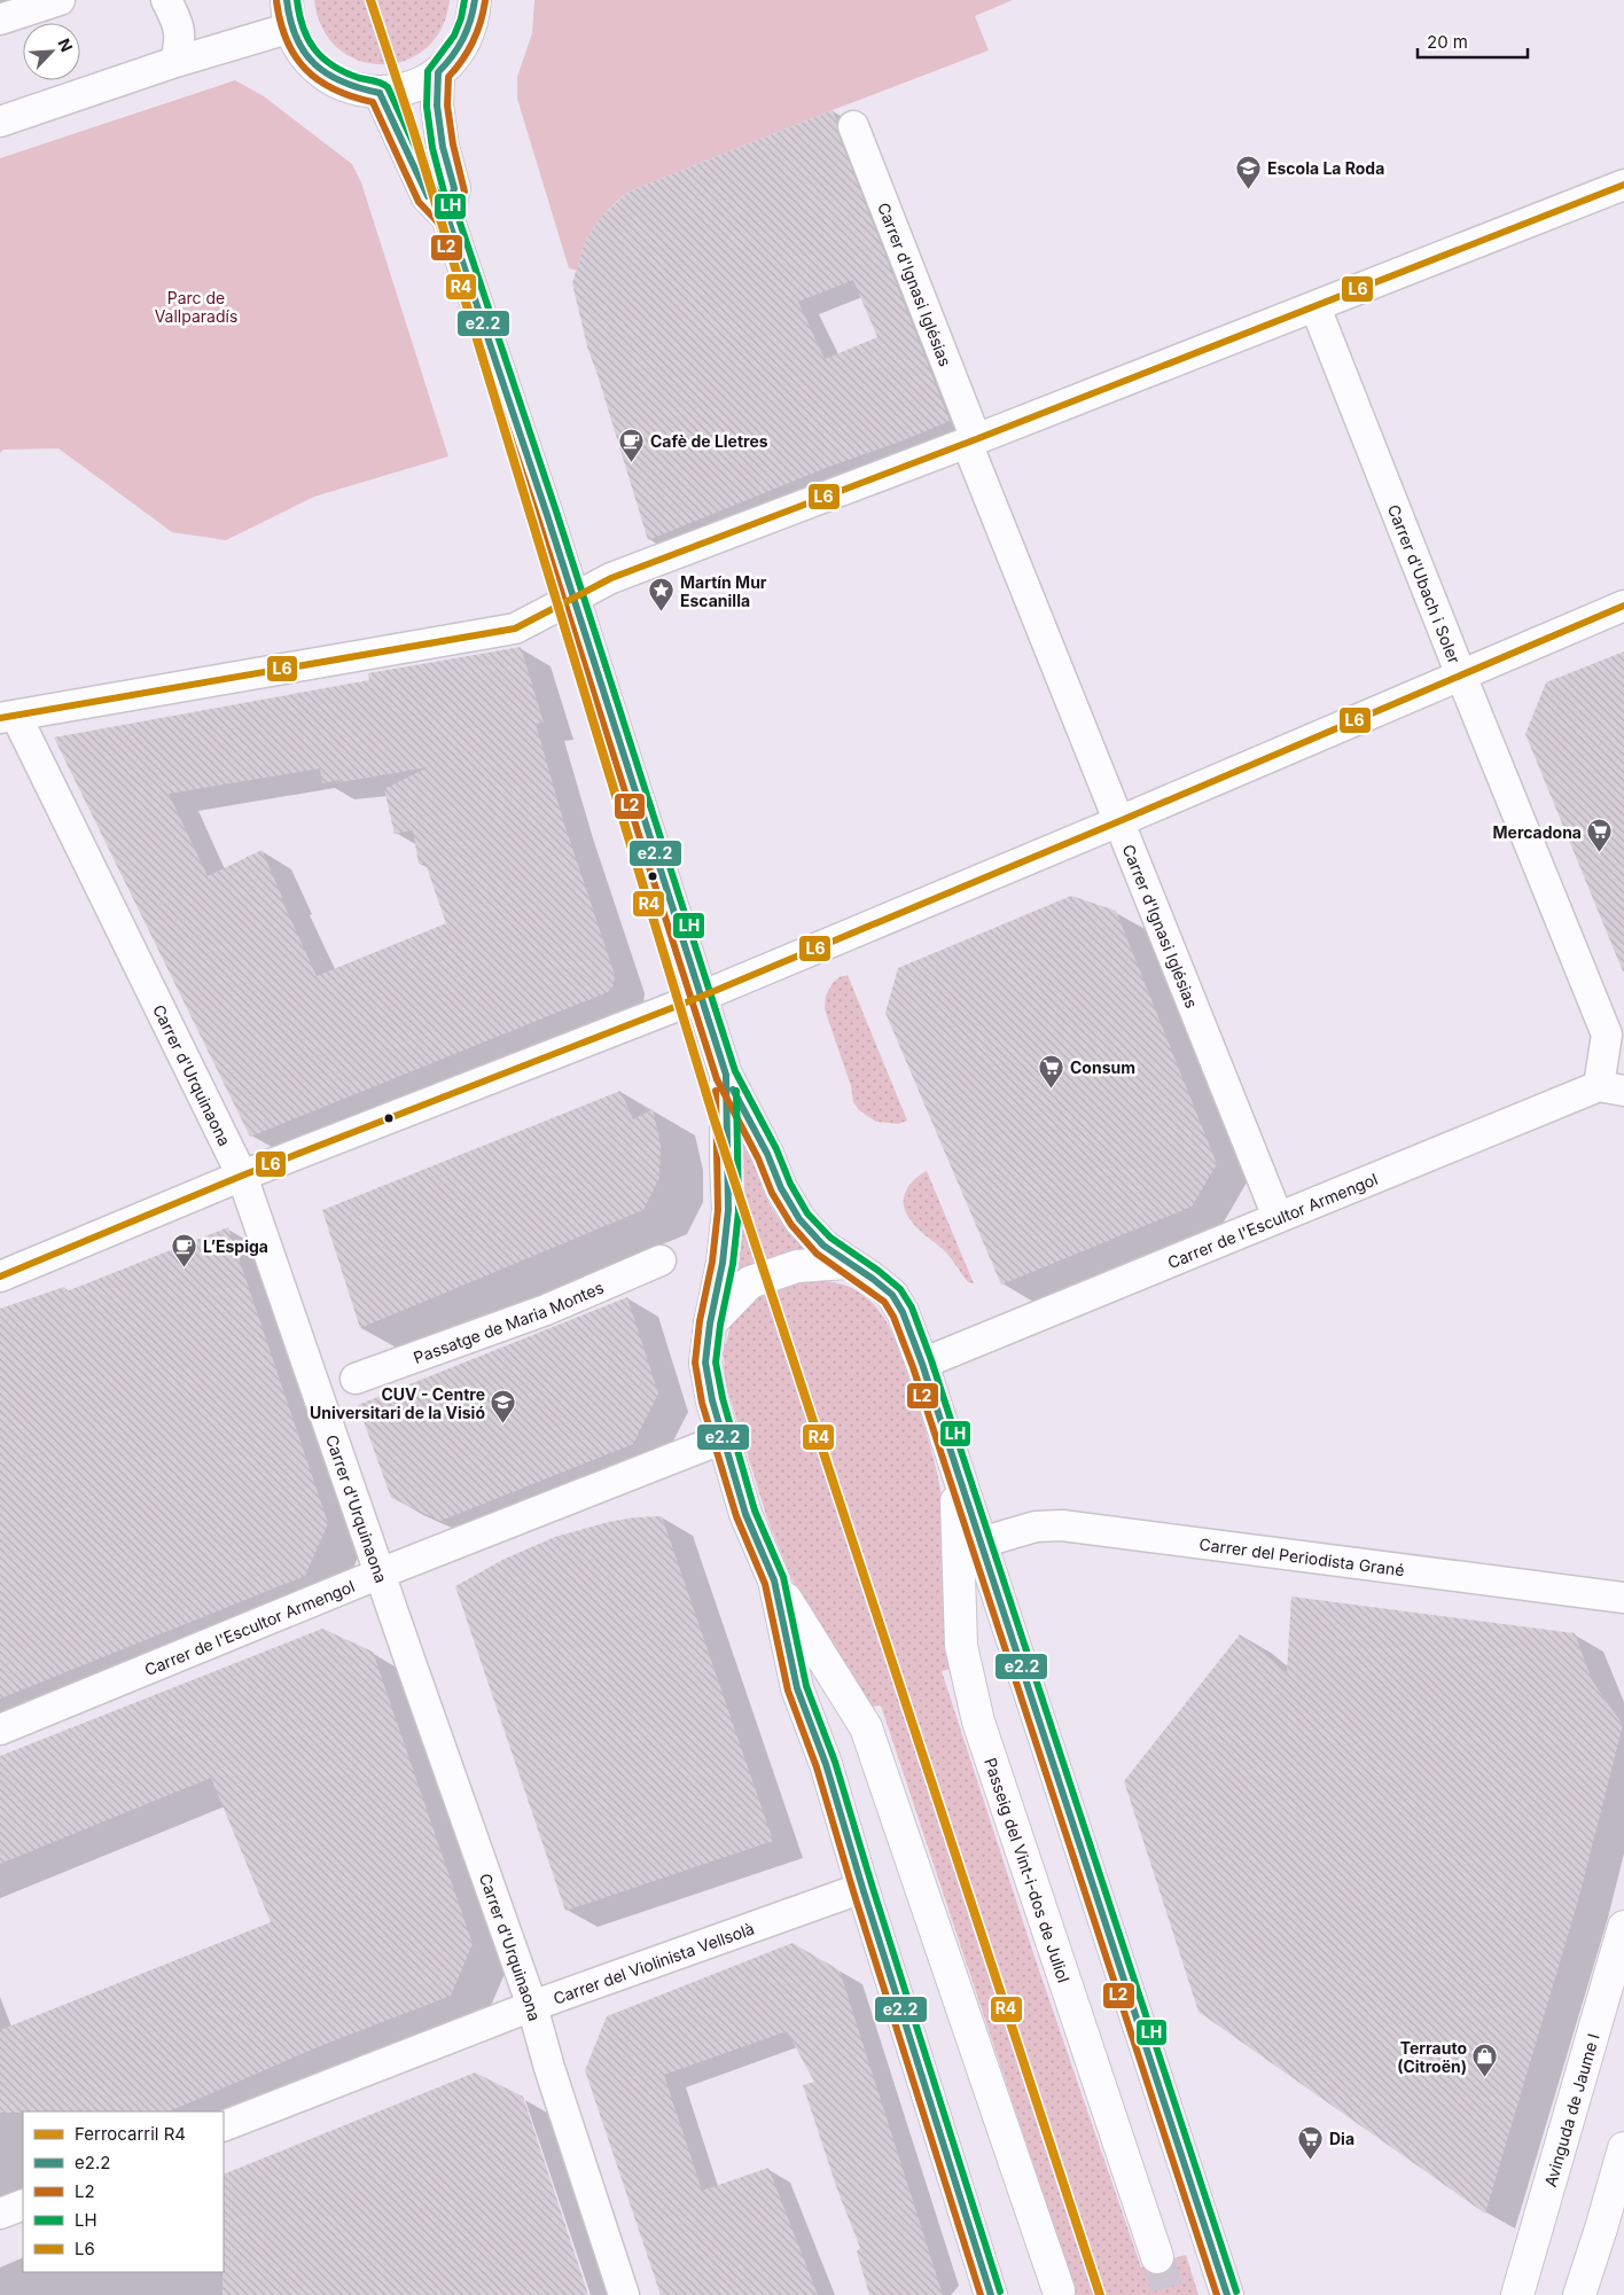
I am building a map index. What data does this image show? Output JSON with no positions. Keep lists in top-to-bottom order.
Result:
{
  "streets": {
    "street": [
      "Carrer d'Ignasi Iglésias",
      "Carrer d'Ubach i Soler",
      "Carrer d'Urquinaona",
      "Carrer de l'Escultor Armengol",
      "Passatge de Maria Montes",
      "Carrer del Periodista Grané",
      "Passeig del Vint-i-dos de Juliol",
      "Carrer del Violinista Vellsolà",
      "Avinguda de Jaume I"
    ]
  },
  "crossings": [
    ["Carrer d'Ignasi Iglésias", "Carrer de l'Escultor Armengol"],
    ["Carrer d'Ubach i Soler", "Carrer de l'Escultor Armengol"],
    ["Carrer d'Urquinaona", "Carrer de l'Escultor Armengol"],
    ["Carrer d'Urquinaona", "Carrer del Violinista Vellsolà"],
    ["Carrer de l'Escultor Armengol", "Passeig del Vint-i-dos de Juliol"],
    ["Carrer del Periodista Grané", "Passeig del Vint-i-dos de Juliol"],
    ["Passeig del Vint-i-dos de Juliol", "Carrer del Violinista Vellsolà"]
  ],
  "parks": ["Parc de Vallparadís"],
  "places": {
    "school or university": ["Escola La Roda", "CUV - Centre Universitari de la Visió"],
    "cafe": ["Cafè de Lletres", "L’Espiga"],
    "place": ["Martín Mur Escanilla"],
    "supermarket": ["Mercadona", "Consum", "Dia"],
    "shop": ["Terrauto (Citroën)"]
  },
  "lines": [
    "rail line R4",
    "transit line e2.2",
    "transit line LH",
    "transit line L2",
    "transit line L6"
  ],
  "legend": [
    "Ferrocarril R4",
    "e2.2",
    "L2",
    "LH",
    "L6"
  ],
  "scale_bar": "20 m",
  "north": "top right"
}
